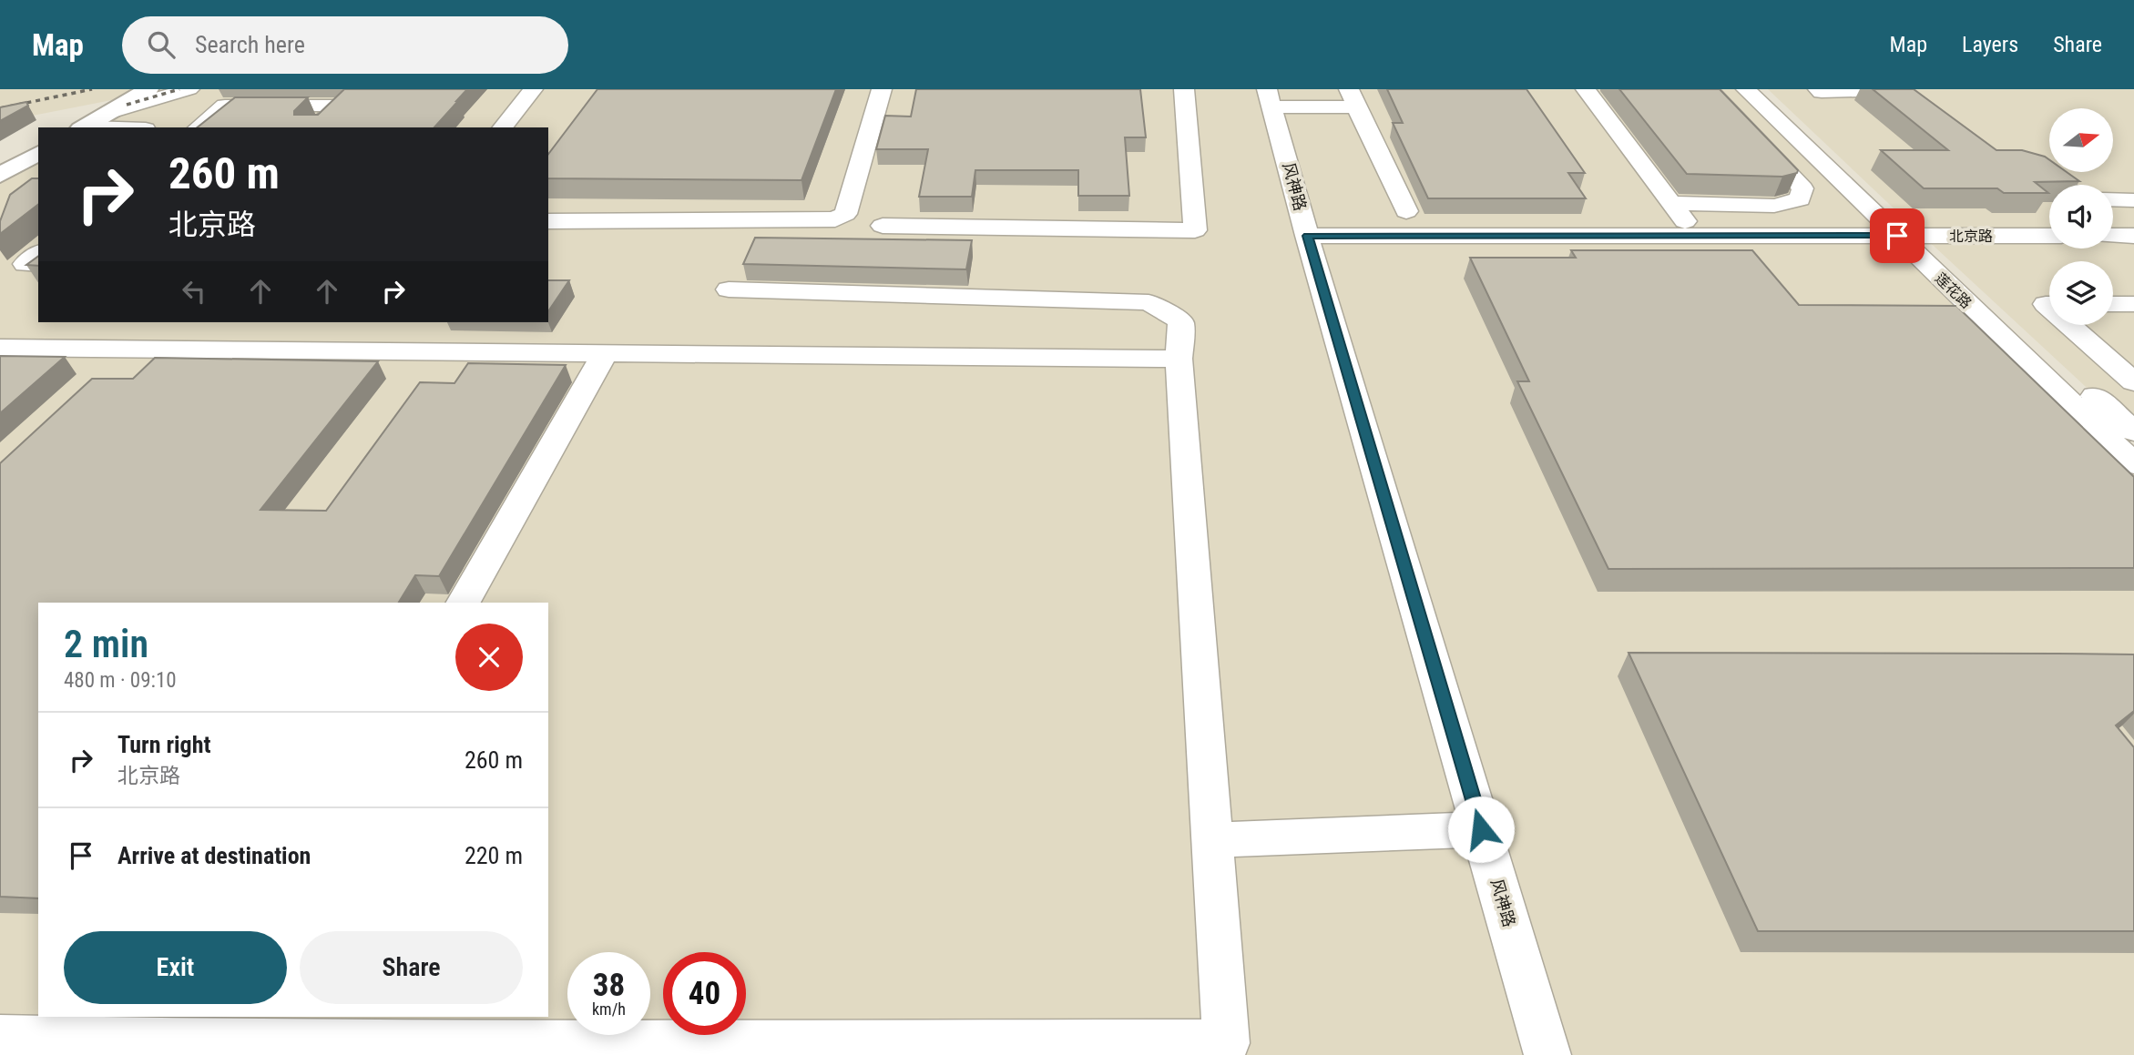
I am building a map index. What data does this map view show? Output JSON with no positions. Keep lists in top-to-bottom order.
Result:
{
  "streets": {
    "street": ["风神路", "北京路", "莲花路"]
  },
  "crossings": [
    ["风神路", "北京路"],
    ["北京路", "莲花路"]
  ],
  "north": "right",
  "page": {
    "header": "Map",
    "search": "Search here",
    "nav": ["Map", "Layers", "Share"],
    "turn": ["260 m", "北京路"],
    "heading": ["2 min", "480 m · 09:10"],
    "list": [
      {
        "name": "Turn right",
        "note": "北京路",
        "value": "260 m"
      },
      {
        "name": "Arrive at destination",
        "value": "220 m"
      }
    ],
    "buttons": ["Exit", "Share"],
    "speed": "38 km/h",
    "limit": "40"
  }
}
